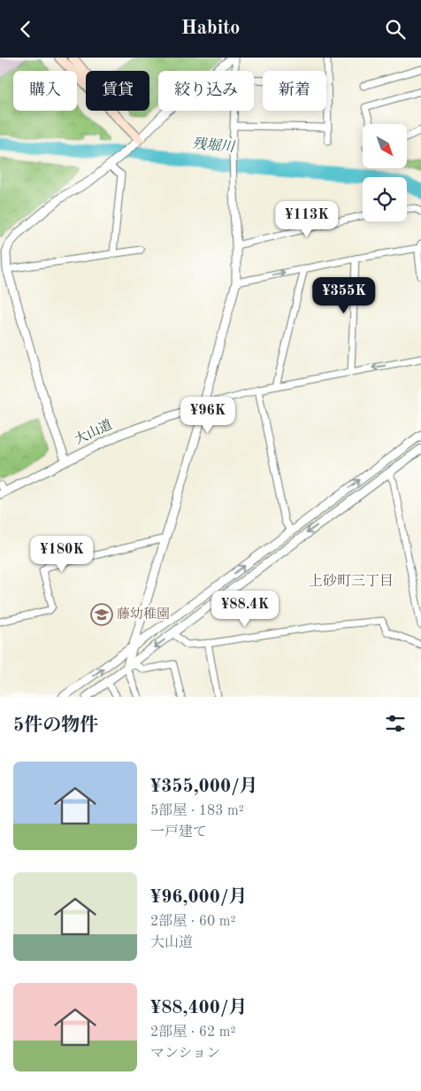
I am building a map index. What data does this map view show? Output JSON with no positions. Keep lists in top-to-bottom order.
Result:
{
  "streets": {
    "street": ["大山道"]
  },
  "districts": ["上砂町三丁目"],
  "water": ["残堀川"],
  "places": {
    "school or university": ["藤幼稚園"]
  },
  "north": "bottom right",
  "page": {
    "header": "Habito",
    "chip": [
      "購入",
      "賃貸",
      "絞り込み",
      "新着"
    ],
    "price": [
      "¥113K",
      "¥355K",
      "¥96K",
      "¥180K",
      "¥88.4K"
    ],
    "heading": "5件の物件",
    "list": [
      {
        "name": "¥355,000/月",
        "note": "5部屋 · 183 m² · 一戸建て"
      },
      {
        "name": "¥96,000/月",
        "note": "2部屋 · 60 m² · 大山道"
      },
      {
        "name": "¥88,400/月",
        "note": "2部屋 · 62 m² · マンション"
      }
    ]
  }
}
